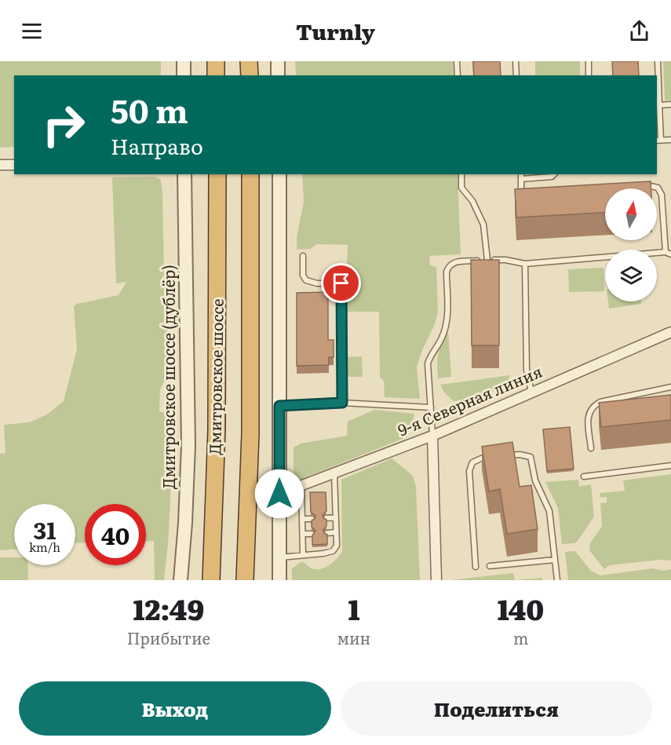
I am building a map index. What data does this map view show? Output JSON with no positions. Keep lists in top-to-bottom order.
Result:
{
  "streets": {
    "highway": ["Дмитровское шоссе"],
    "street": ["Дмитровское шоссе (дублёр)", "9-я Северная линия"]
  },
  "north": "top",
  "page": {
    "header": "Turnly",
    "turn": ["50 m", "Направо"],
    "speed": "31 km/h",
    "limit": "40",
    "eta": [
      "12:49",
      "Прибытие",
      "1",
      "мин",
      "140",
      "m"
    ],
    "buttons": ["Выход", "Поделиться"]
  }
}
